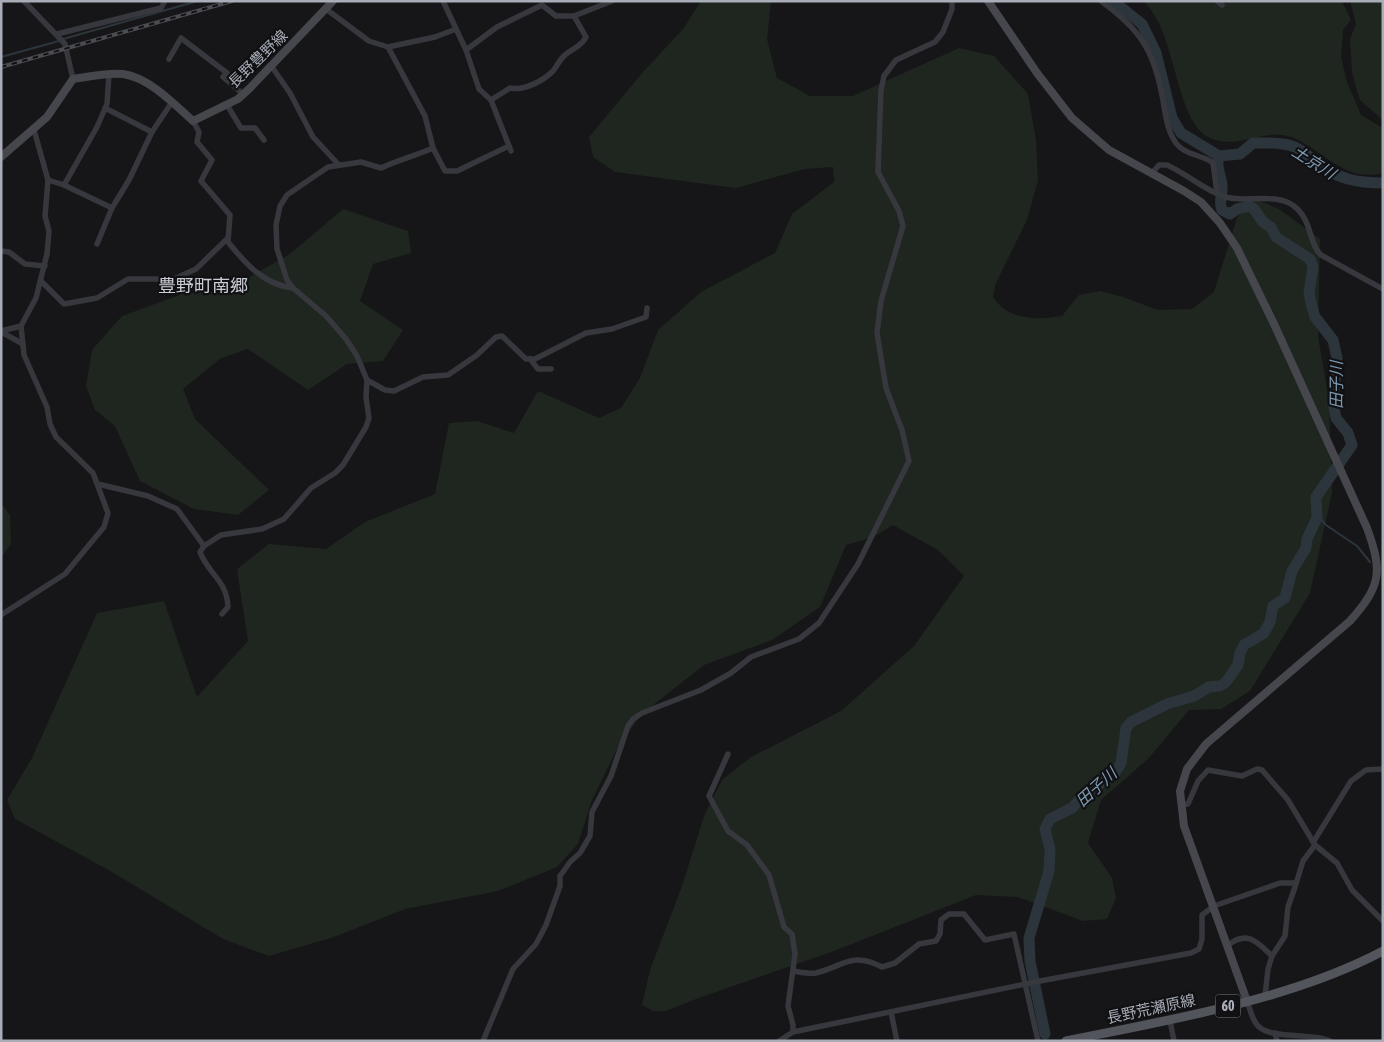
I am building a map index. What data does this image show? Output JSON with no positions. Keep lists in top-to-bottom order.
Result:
{
  "streets": {
    "main road": ["60", "長野荒瀬原線"],
    "street": ["長野豊野線"]
  },
  "districts": ["豊野町南郷"],
  "water": ["土京川", "田子川"]
}
